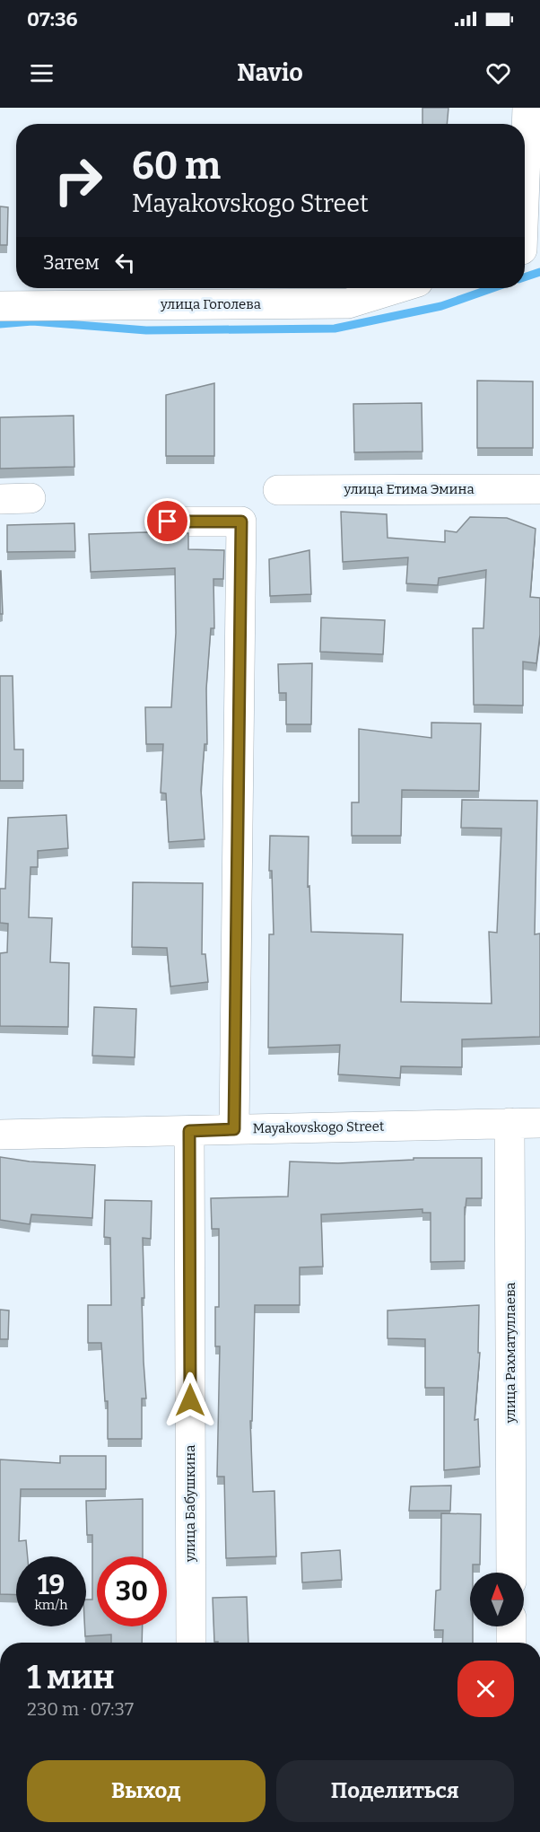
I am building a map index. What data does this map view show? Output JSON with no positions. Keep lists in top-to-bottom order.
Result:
{
  "streets": {
    "street": [
      "улица Гоголева",
      "улица Етима Эмина",
      "Mayakovskogo Street",
      "улица Рахматуллаева",
      "улица Бабушкина"
    ]
  },
  "crossings": [
    ["Mayakovskogo Street", "улица Рахматуллаева"],
    ["Mayakovskogo Street", "улица Бабушкина"]
  ],
  "north": "top",
  "page": {
    "status": "07:36",
    "header": "Navio",
    "turn": ["60 m", "Mayakovskogo Street"],
    "then": "Затем",
    "speed": "19 km/h",
    "limit": "30",
    "heading": ["1 мин", "230 m · 07:37"],
    "buttons": ["Выход", "Поделиться"]
  }
}
